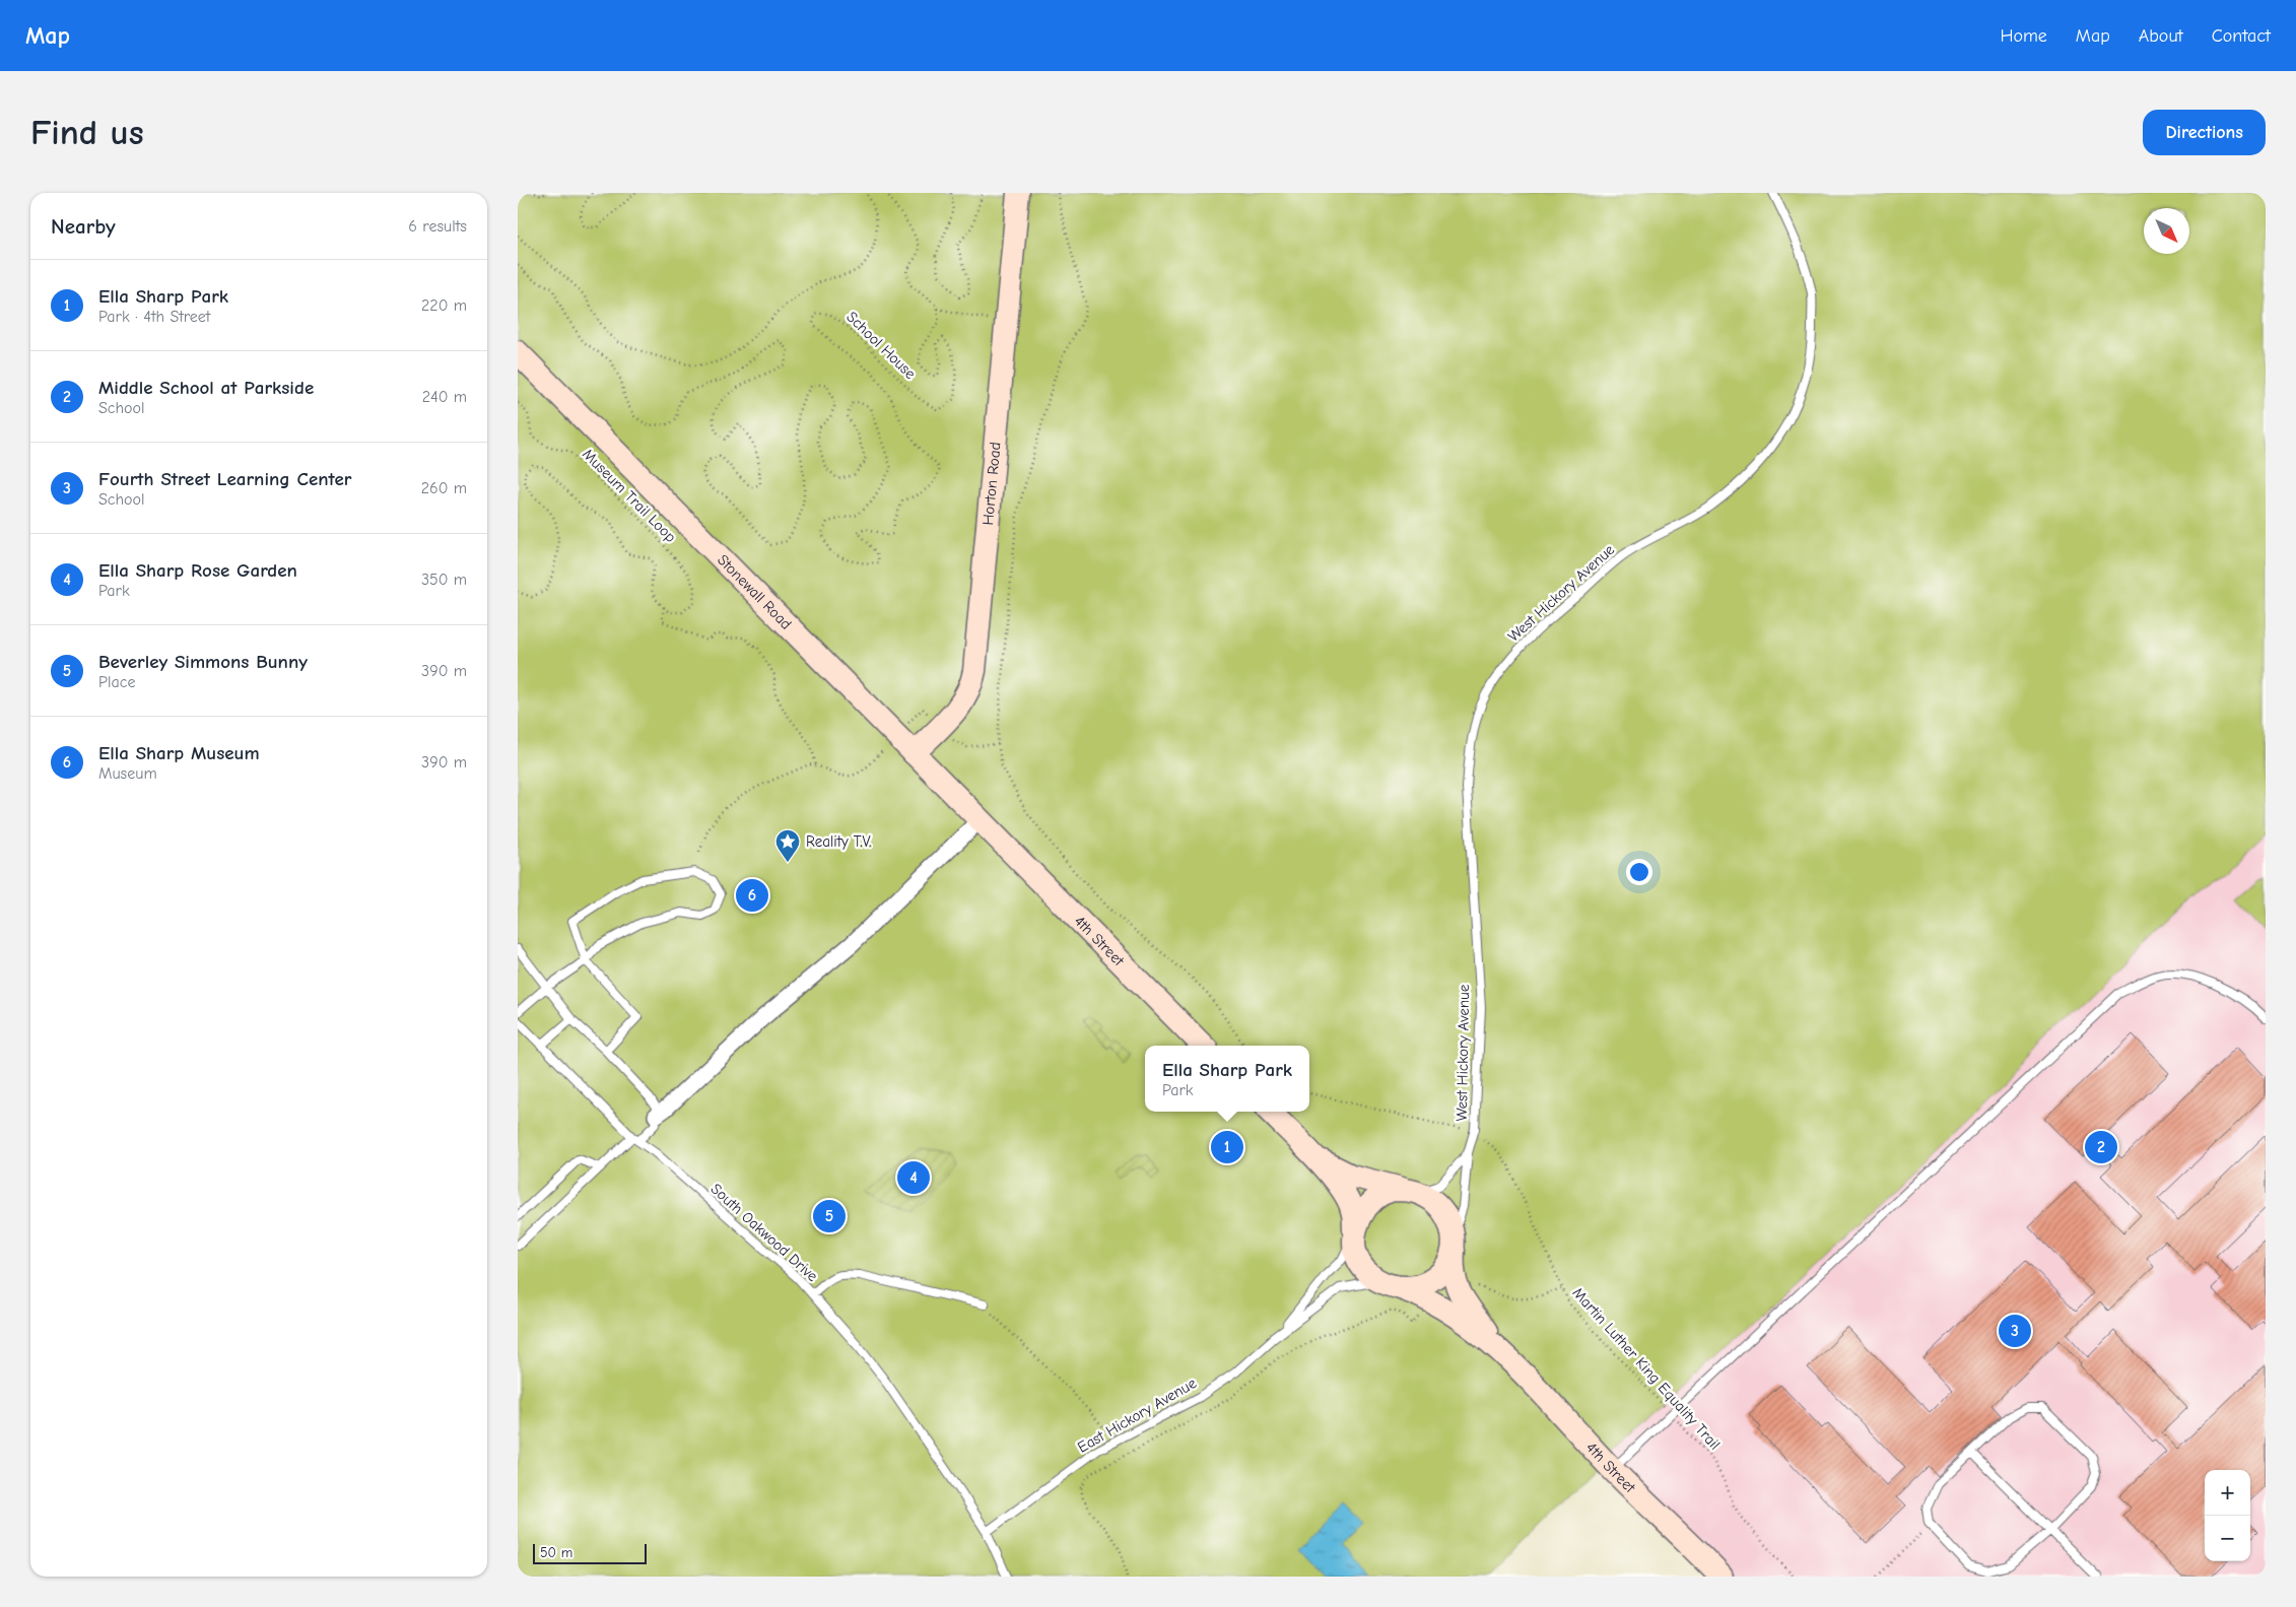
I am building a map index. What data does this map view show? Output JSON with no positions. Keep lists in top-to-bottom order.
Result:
{
  "streets": {
    "street": ["Horton Road", "Stonewall Road", "4th Street"],
    "lane": ["West Hickory Avenue", "South Oakwood Drive", "East Hickory Avenue"],
    "path": ["School House", "Museum Trail Loop", "Martin Luther King Equality Trail"]
  },
  "crossings": [
    ["Horton Road", "Stonewall Road"],
    ["Stonewall Road", "4th Street"],
    ["West Hickory Avenue", "4th Street"],
    ["West Hickory Avenue", "East Hickory Avenue"],
    ["4th Street", "East Hickory Avenue"],
    ["South Oakwood Drive", "East Hickory Avenue"]
  ],
  "places": {
    "place": ["Reality T.V."]
  },
  "scale_bar": "50 m",
  "north": "bottom right",
  "page": {
    "header": "Map",
    "nav": [
      "Home",
      "Map",
      "About",
      "Contact"
    ],
    "buttons": "Directions",
    "title": "Find us",
    "heading": ["Nearby", "6 results"],
    "list": [
      {
        "mark": "1",
        "name": "Ella Sharp Park",
        "note": "Park · 4th Street",
        "value": "220 m"
      },
      {
        "mark": "2",
        "name": "Middle School at Parkside",
        "note": "School",
        "value": "240 m"
      },
      {
        "mark": "3",
        "name": "Fourth Street Learning Center",
        "note": "School",
        "value": "260 m"
      },
      {
        "mark": "4",
        "name": "Ella Sharp Rose Garden",
        "note": "Park",
        "value": "350 m"
      },
      {
        "mark": "5",
        "name": "Beverley Simmons Bunny",
        "note": "Place",
        "value": "390 m"
      },
      {
        "mark": "6",
        "name": "Ella Sharp Museum",
        "note": "Museum",
        "value": "390 m"
      }
    ],
    "pins": [
      "6",
      "1",
      "2",
      "4",
      "5",
      "3"
    ],
    "popup": ["Ella Sharp Park", "Park"],
    "map_buttons": ["+", "−"],
    "scale": "50 m"
  }
}
